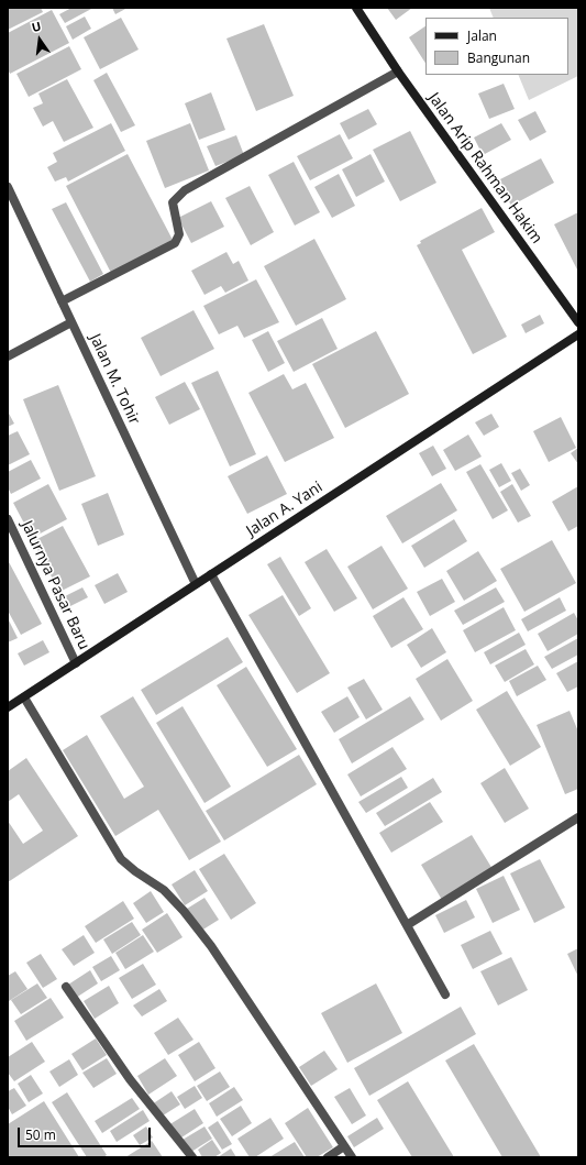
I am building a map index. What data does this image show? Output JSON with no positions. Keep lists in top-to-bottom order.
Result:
{
  "streets": {
    "street": [
      "Jalan Arip Rahman Hakim",
      "Jalan M. Tohir",
      "Jalan A. Yani",
      "Jalurnya Pasar Baru"
    ]
  },
  "crossings": [
    ["Jalan M. Tohir", "Jalan A. Yani"],
    ["Jalan A. Yani", "Jalurnya Pasar Baru"]
  ],
  "legend": ["Jalan", "Bangunan"],
  "scale_bar": "50 m",
  "north": "top"
}
